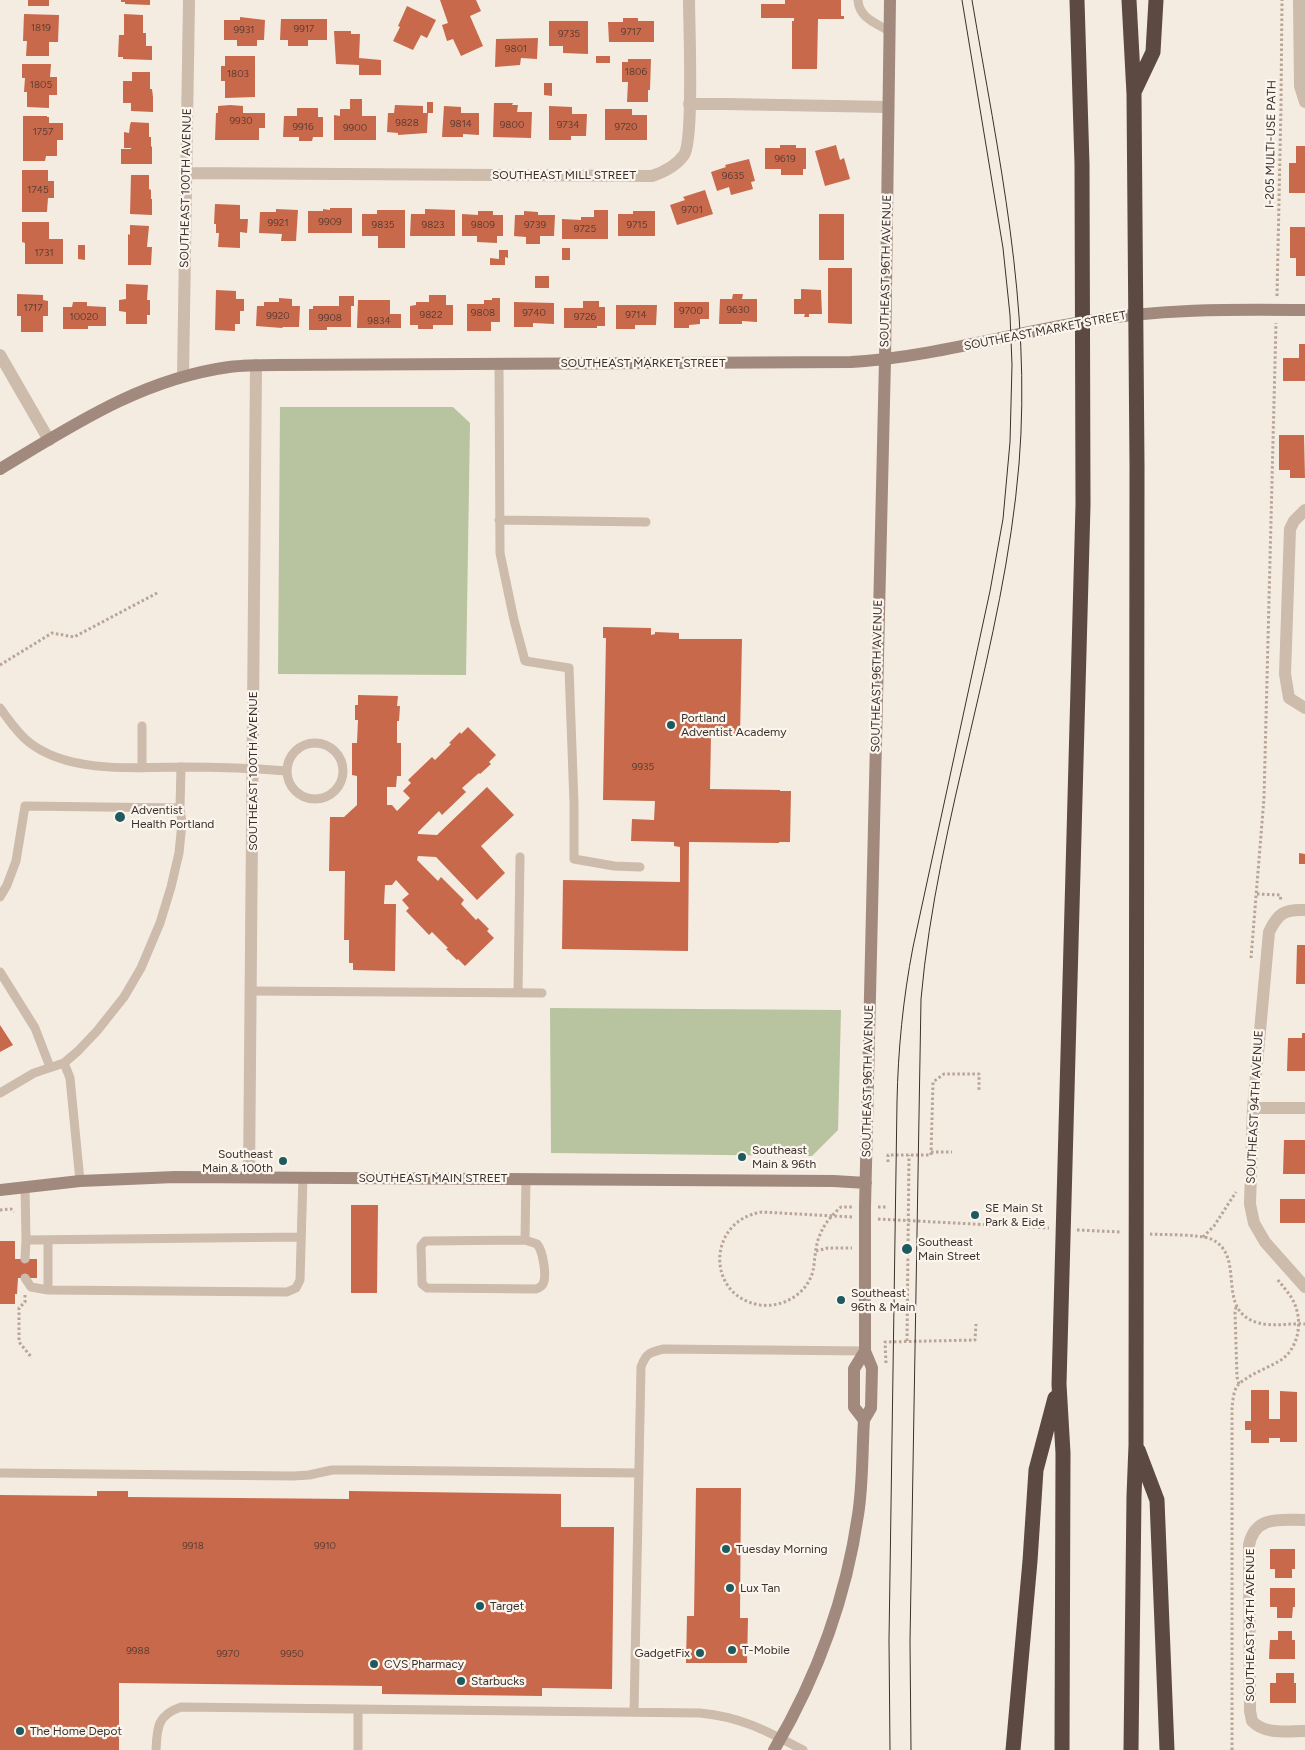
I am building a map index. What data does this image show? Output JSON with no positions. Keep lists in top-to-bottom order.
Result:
{
  "streets": {
    "street": [
      "SOUTHEAST MILL STREET",
      "SOUTHEAST 100TH AVENUE",
      "SOUTHEAST 96TH AVENUE",
      "SOUTHEAST MARKET STREET",
      "SOUTHEAST 94TH AVENUE",
      "SOUTHEAST MAIN STREET"
    ],
    "path": ["I-205 MULTI-USE PATH"]
  },
  "crossings": [
    ["SOUTHEAST MILL STREET", "SOUTHEAST 100TH AVENUE"],
    ["SOUTHEAST 100TH AVENUE", "SOUTHEAST MARKET STREET"],
    ["SOUTHEAST 100TH AVENUE", "SOUTHEAST MAIN STREET"],
    ["SOUTHEAST 96TH AVENUE", "SOUTHEAST MARKET STREET"],
    ["SOUTHEAST 96TH AVENUE", "SOUTHEAST MAIN STREET"]
  ],
  "places": [
    "Portland Adventist Academy",
    "Adventist Health Portland",
    "Southeast Main & 96th",
    "Southeast Main & 100th",
    "SE Main St Park & Eide",
    "Southeast Main Street",
    "Southeast 96th & Main",
    "Tuesday Morning",
    "Lux Tan",
    "Target",
    "T-Mobile",
    "GadgetFix",
    "CVS Pharmacy",
    "Starbucks",
    "The Home Depot"
  ],
  "house_numbers": [
    "1819",
    "9917",
    "9931",
    "9717",
    "9735",
    "9801",
    "1806",
    "1803",
    "1805",
    "9930",
    "9828",
    "9814",
    "9800",
    "9734",
    "9916",
    "9720",
    "9900",
    "1757",
    "9619",
    "9635",
    "1745",
    "9701",
    "9909",
    "9921",
    "9835",
    "9823",
    "9809",
    "9739",
    "9715",
    "9725",
    "1731",
    "1717",
    "9630",
    "9700",
    "9808",
    "9740",
    "9822",
    "9714",
    "9920",
    "10020",
    "9726",
    "9908",
    "9834",
    "9935",
    "9918",
    "9910",
    "9988",
    "9970",
    "9950"
  ]
}
